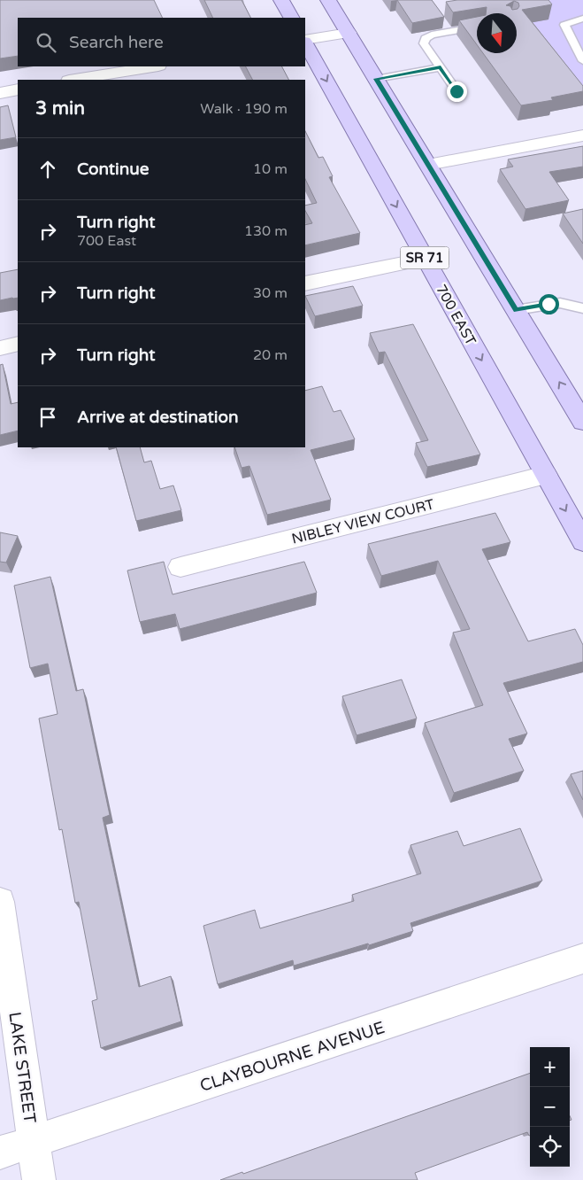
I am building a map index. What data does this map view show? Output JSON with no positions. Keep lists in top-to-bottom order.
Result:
{
  "streets": {
    "main road": ["SR 71", "700 EAST"],
    "street": ["NIBLEY VIEW COURT", "CLAYBOURNE AVENUE", "LAKE STREET"]
  },
  "crossings": [
    ["700 EAST", "NIBLEY VIEW COURT"],
    ["CLAYBOURNE AVENUE", "LAKE STREET"]
  ],
  "north": "bottom",
  "page": {
    "search": "Search here",
    "heading": ["3 min", "Walk · 190 m"],
    "list": [
      ["Continue", "10 m"],
      ["Turn right", "700 East", "130 m"],
      ["Turn right", "30 m"],
      ["Turn right", "20 m"],
      "Arrive at destination"
    ],
    "map_buttons": ["+", "−"]
  }
}
